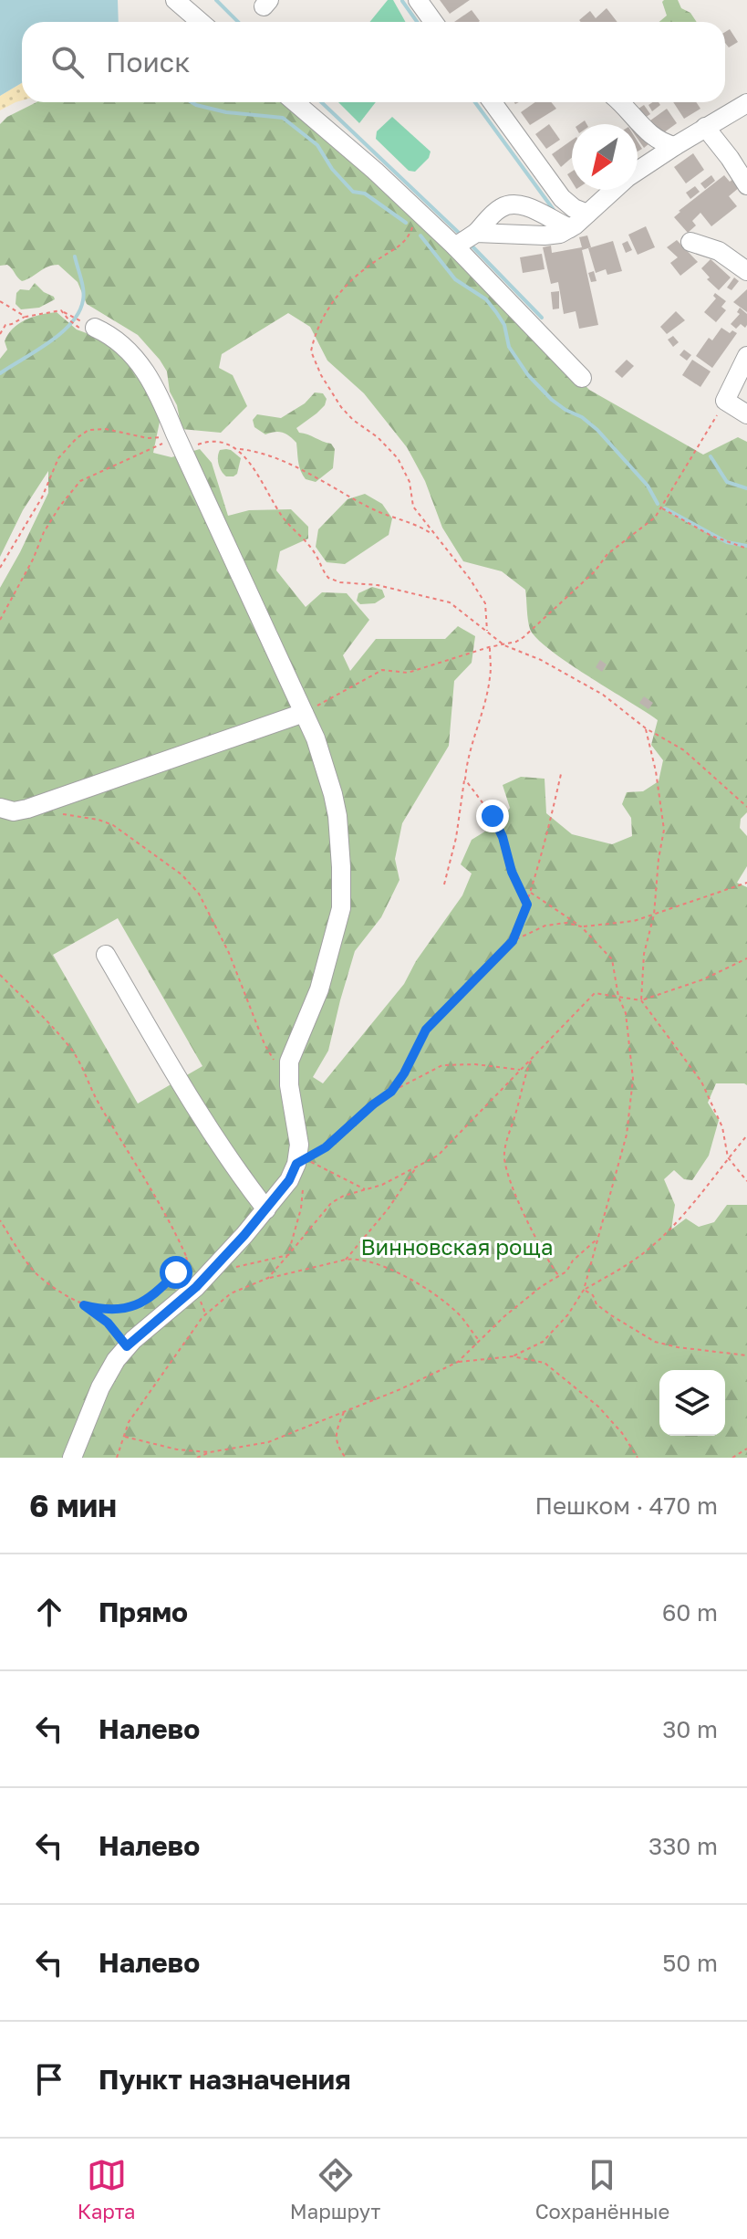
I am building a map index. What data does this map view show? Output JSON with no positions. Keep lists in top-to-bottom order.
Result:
{
  "parks": ["Винновская роща"],
  "north": "bottom left",
  "page": {
    "search": "Поиск",
    "heading": ["6 мин", "Пешком · 470 m"],
    "list": [
      ["Прямо", "60 m"],
      ["Налево", "30 m"],
      ["Налево", "330 m"],
      ["Налево", "50 m"],
      "Пункт назначения"
    ],
    "nav": ["Карта", "Маршрут", "Сохранённые"]
  }
}
